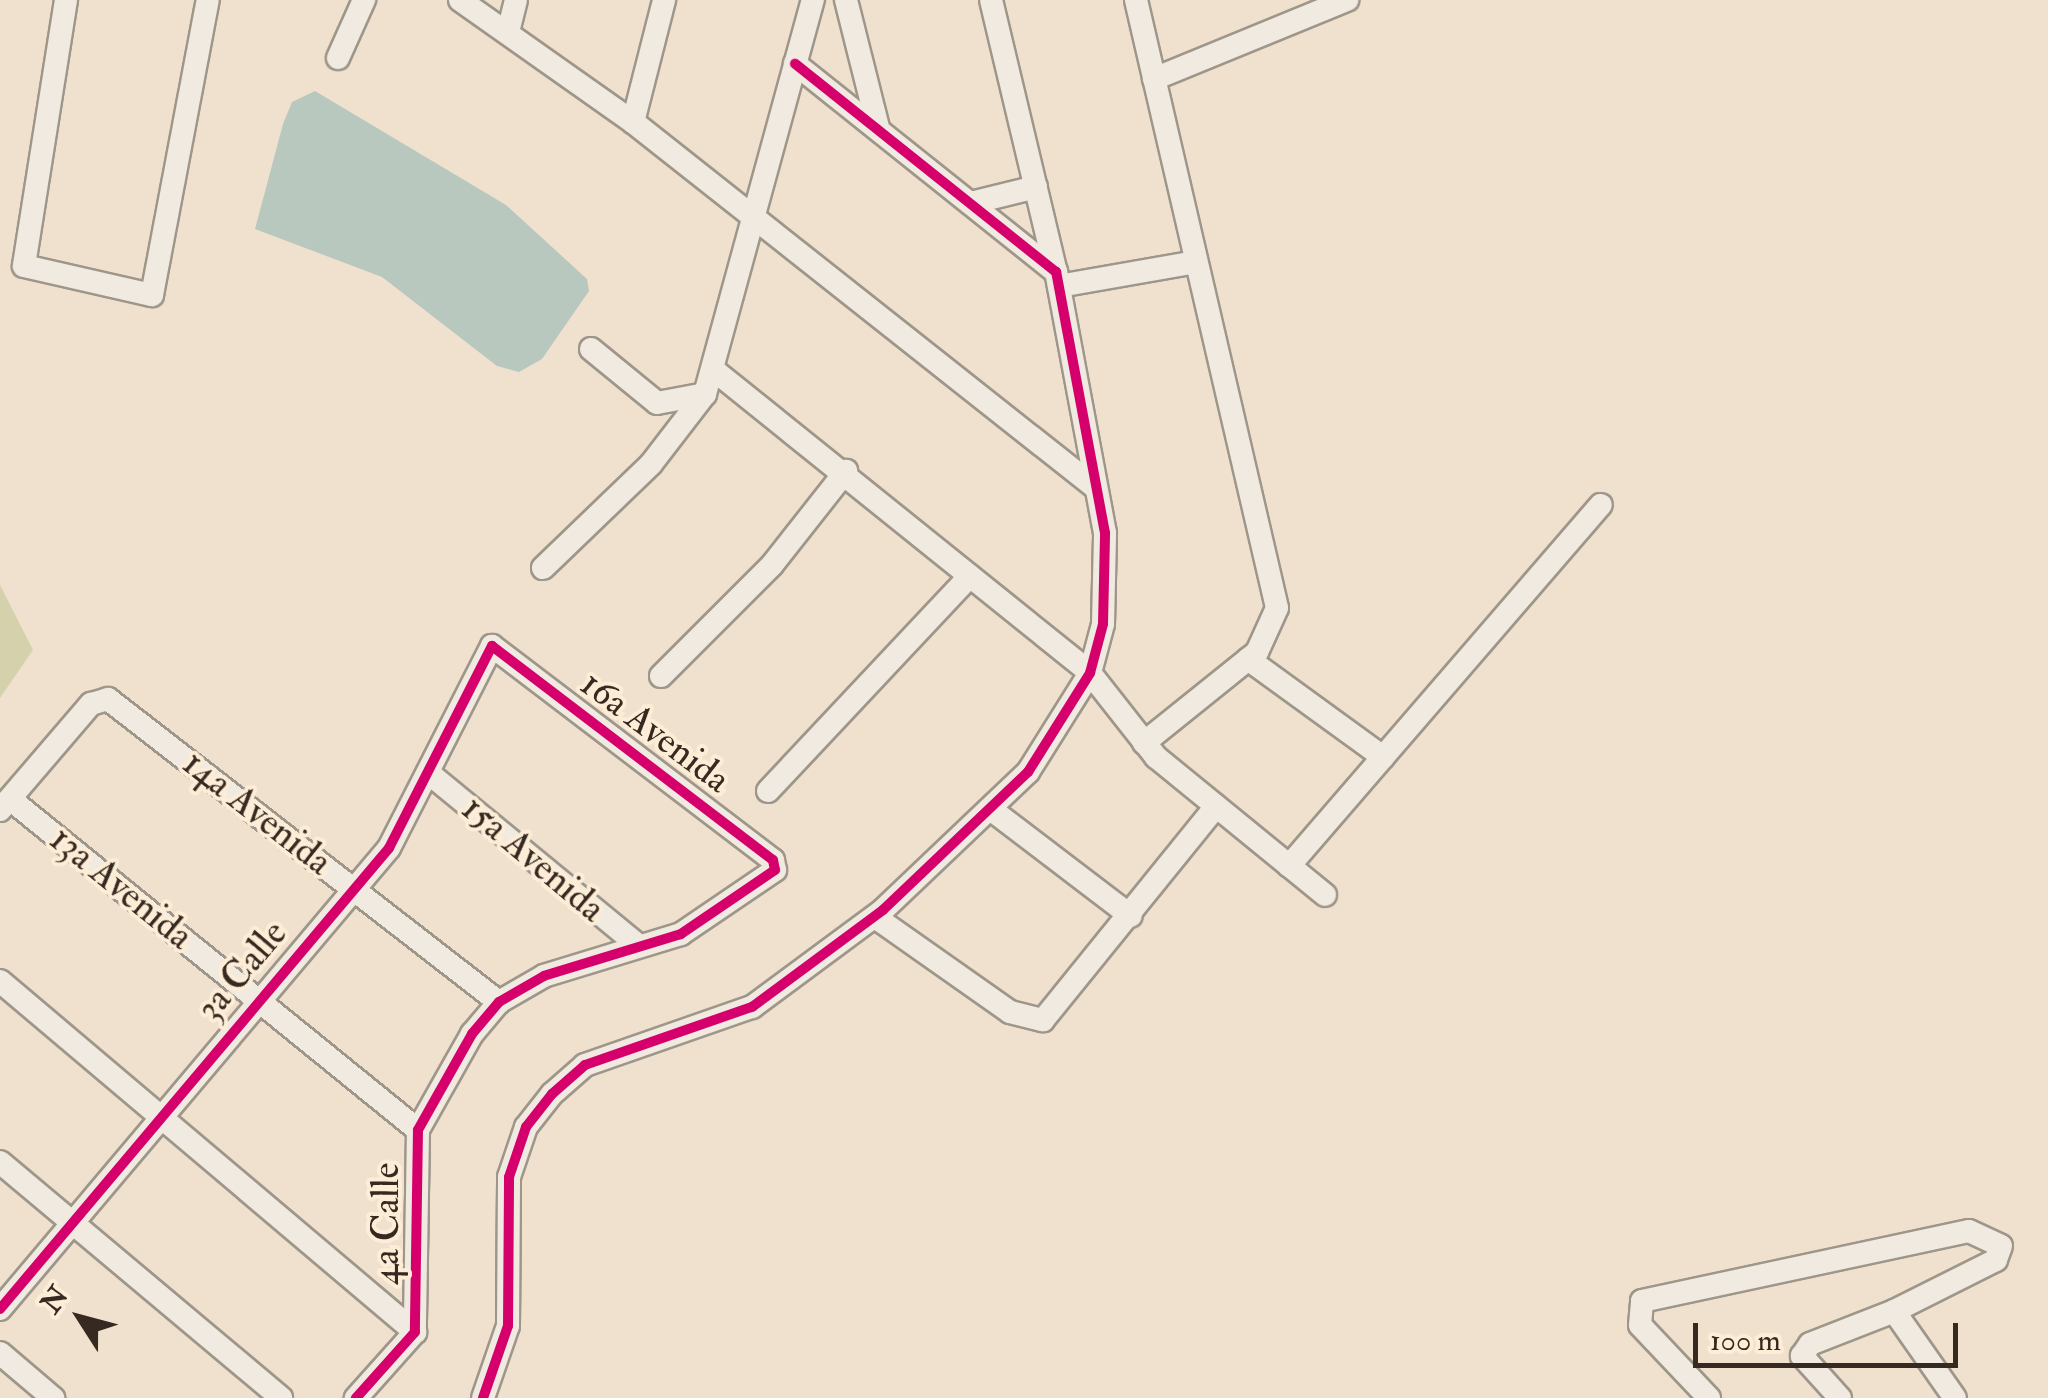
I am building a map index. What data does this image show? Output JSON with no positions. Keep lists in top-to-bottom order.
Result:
{
  "streets": {
    "street": [
      "16a Avenida",
      "14a Avenida",
      "15a Avenida",
      "13a Avenida",
      "3a Calle",
      "4a Calle"
    ]
  },
  "crossings": [
    ["16a Avenida", "3a Calle"],
    ["16a Avenida", "4a Calle"],
    ["14a Avenida", "13a Avenida"],
    ["14a Avenida", "3a Calle"],
    ["14a Avenida", "4a Calle"],
    ["15a Avenida", "3a Calle"],
    ["15a Avenida", "4a Calle"],
    ["13a Avenida", "3a Calle"],
    ["13a Avenida", "4a Calle"]
  ],
  "scale_bar": "100 m",
  "north": "top left"
}
